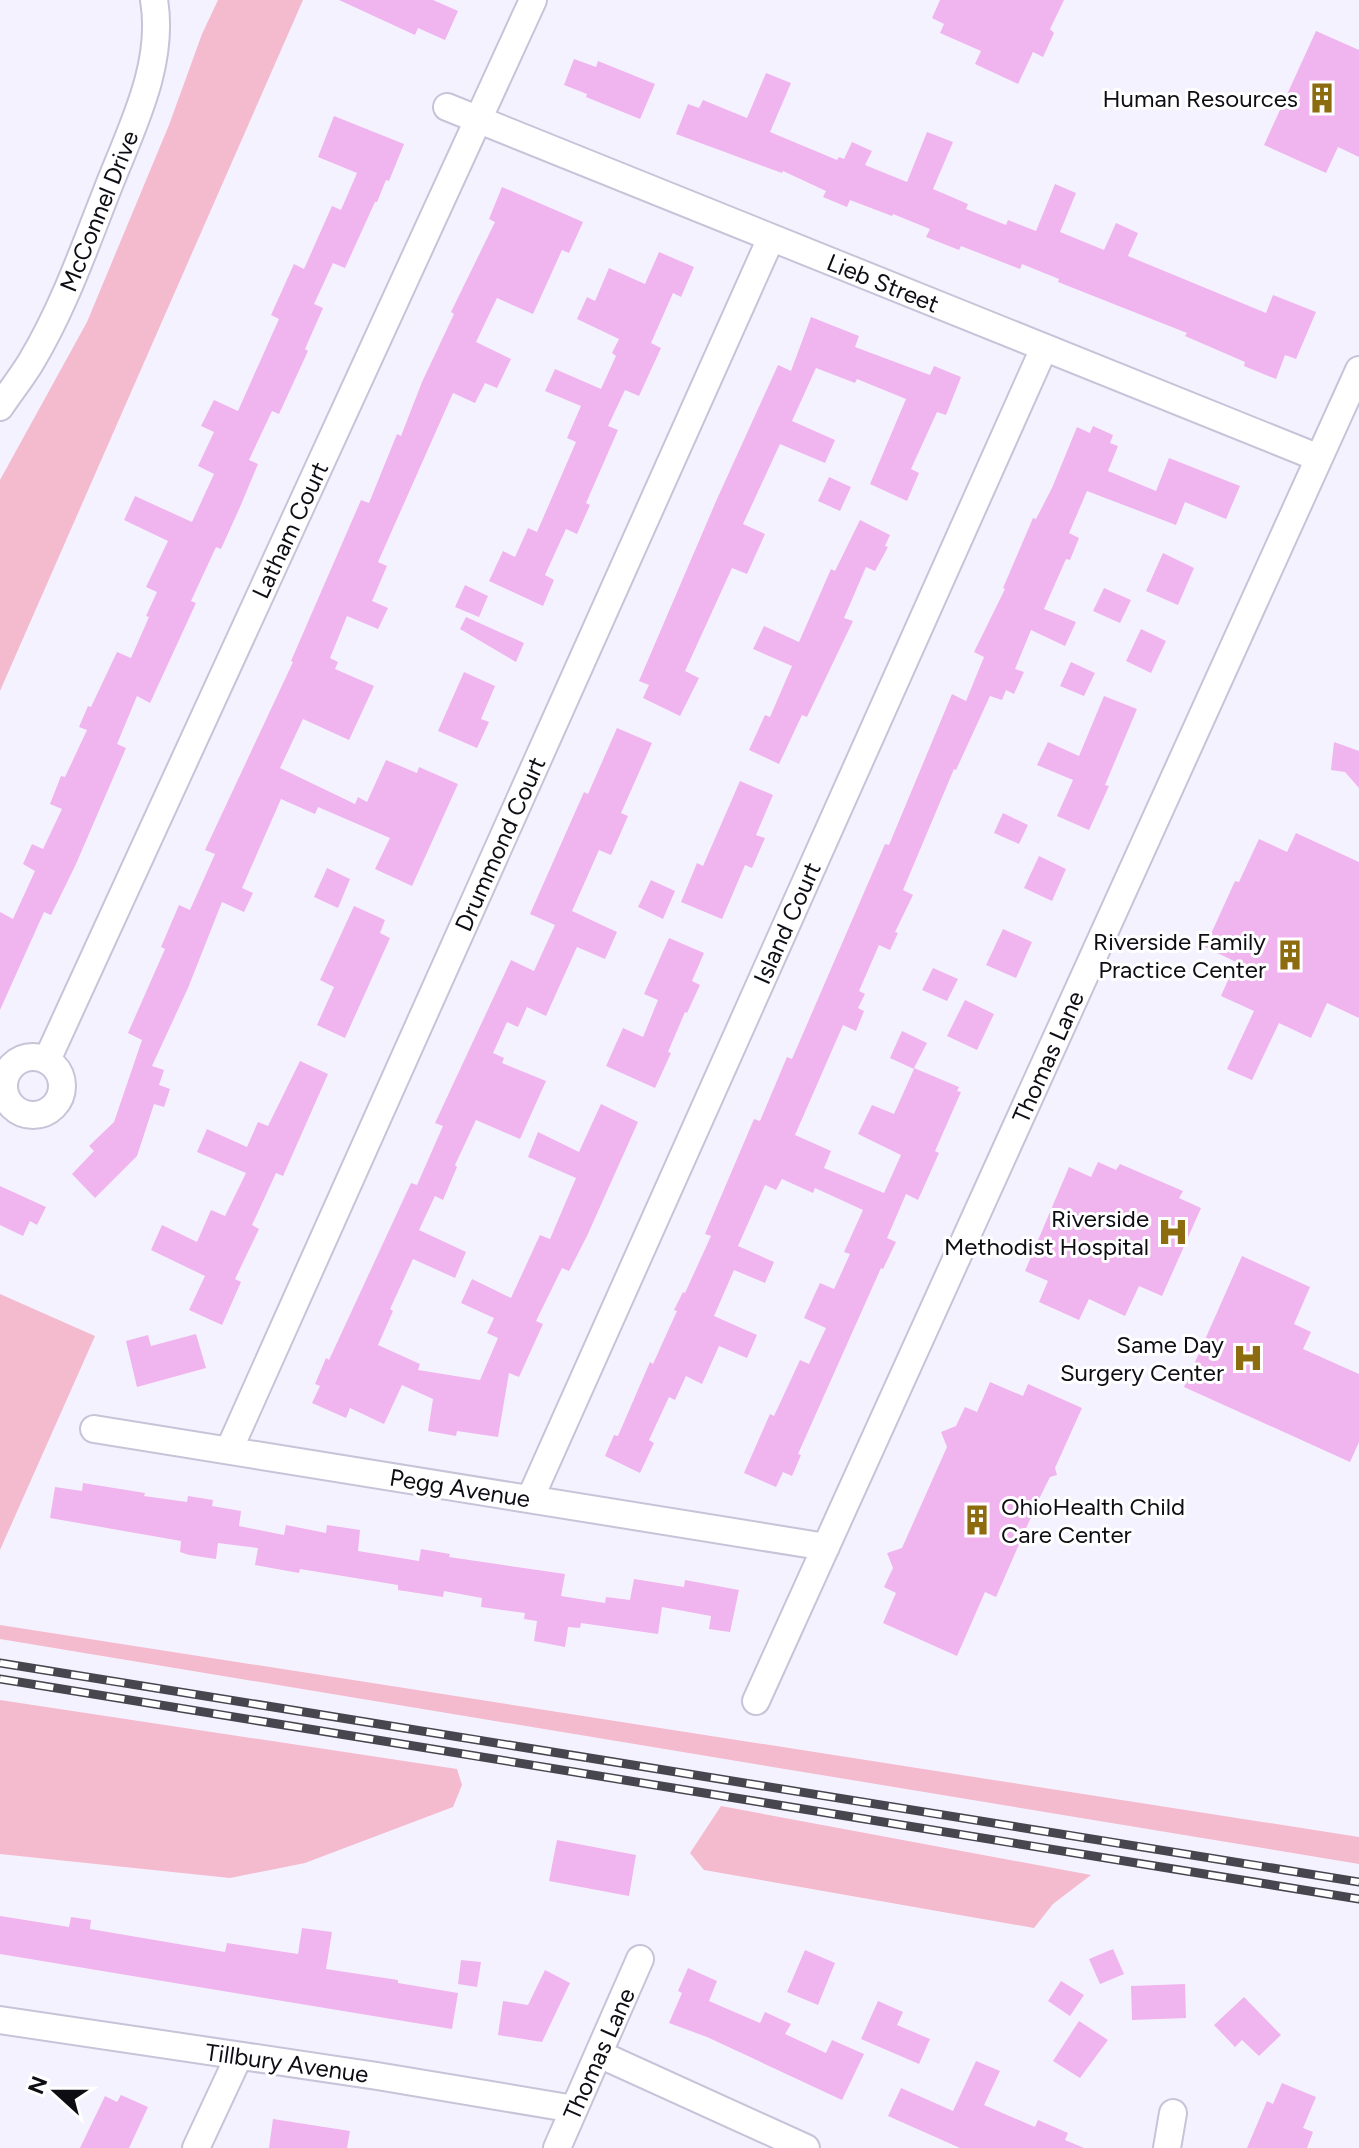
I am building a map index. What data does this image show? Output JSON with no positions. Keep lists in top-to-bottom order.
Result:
{
  "streets": {
    "street": [
      "McConnel Drive",
      "Lieb Street",
      "Latham Court",
      "Drummond Court",
      "Island Court",
      "Thomas Lane",
      "Pegg Avenue",
      "Tillbury Avenue"
    ]
  },
  "crossings": [
    ["Lieb Street", "Latham Court"],
    ["Lieb Street", "Drummond Court"],
    ["Lieb Street", "Island Court"],
    ["Lieb Street", "Thomas Lane"],
    ["Drummond Court", "Pegg Avenue"],
    ["Island Court", "Pegg Avenue"],
    ["Thomas Lane", "Pegg Avenue"],
    ["Thomas Lane", "Tillbury Avenue"]
  ],
  "places": {
    "building": ["Human Resources", "Riverside Family Practice Center", "OhioHealth Child Care Center"],
    "hospital": ["Riverside Methodist Hospital", "Same Day Surgery Center"]
  },
  "north": "left"
}
